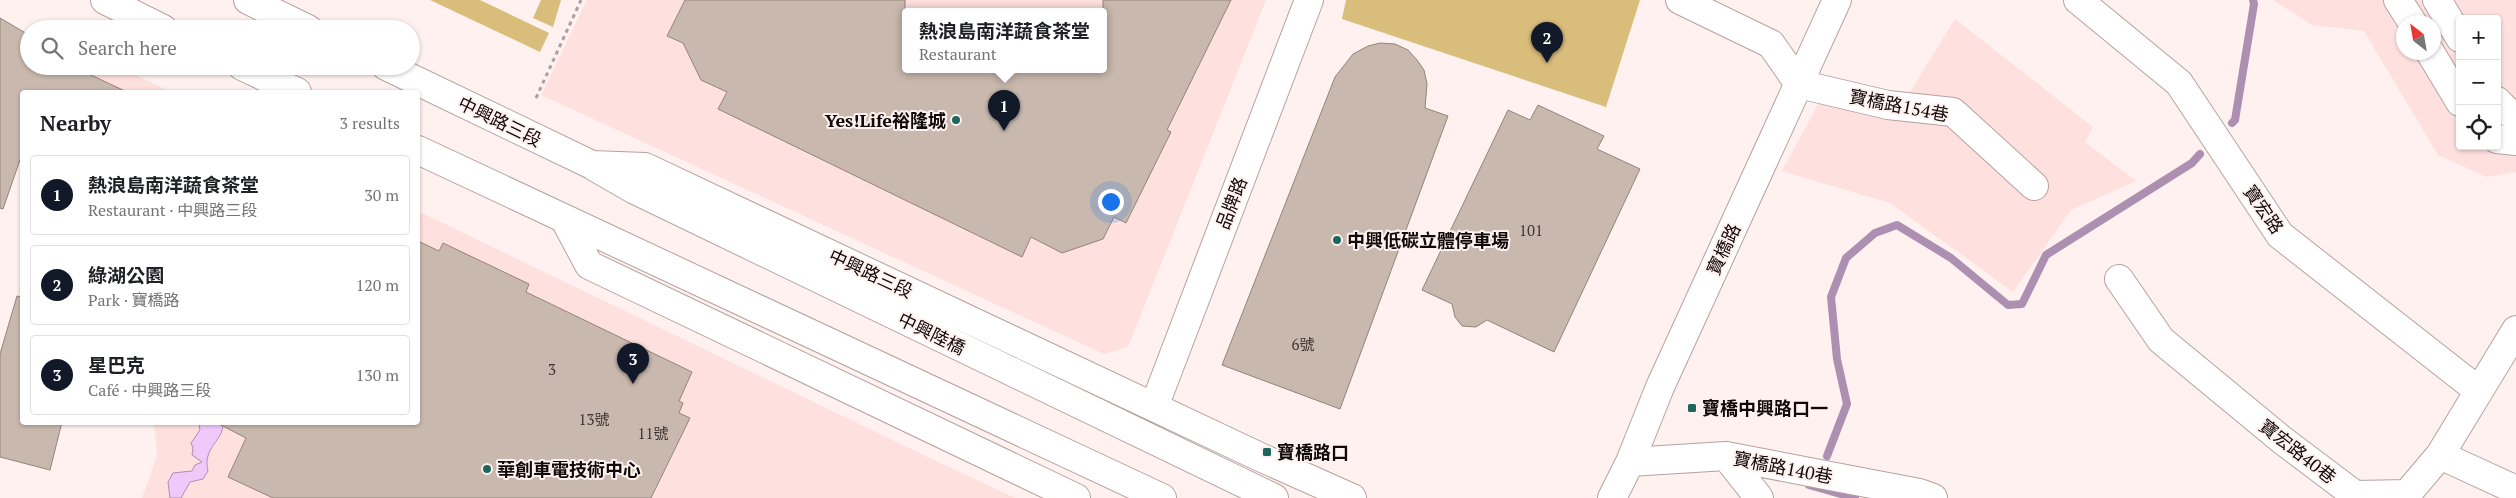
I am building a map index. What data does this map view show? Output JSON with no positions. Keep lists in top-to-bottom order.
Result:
{
  "streets": {
    "street": [
      "寶橋路154巷",
      "中興路三段",
      "品牌路",
      "寶宏路",
      "寶橋路",
      "中興陸橋",
      "寶宏路40巷",
      "寶橋路140巷"
    ]
  },
  "crossings": [
    ["寶橋路154巷", "寶橋路"],
    ["中興路三段", "品牌路"],
    ["中興路三段", "中興陸橋"],
    ["寶宏路", "寶宏路40巷"],
    ["寶橋路", "寶橋路140巷"]
  ],
  "places": {
    "other": ["Yes!Life裕隆城", "中興低碳立體停車場", "華創車電技術中心"],
    "transit": ["寶橋中興路口一", "寶橋路口"]
  },
  "house_numbers": [
    "101",
    "6號",
    "3",
    "13號",
    "11號"
  ],
  "north": "top left",
  "page": {
    "popup": ["熱浪島南洋蔬食茶堂", "Restaurant"],
    "map_buttons": ["+", "−"],
    "search": "Search here",
    "pins": ["2", "1", "3"],
    "heading": ["Nearby", "3 results"],
    "list": [
      {
        "mark": "1",
        "name": "熱浪島南洋蔬食茶堂",
        "note": "Restaurant · 中興路三段",
        "value": "30 m"
      },
      {
        "mark": "2",
        "name": "綠湖公園",
        "note": "Park · 寶橋路",
        "value": "120 m"
      },
      {
        "mark": "3",
        "name": "星巴克",
        "note": "Café · 中興路三段",
        "value": "130 m"
      }
    ]
  }
}
